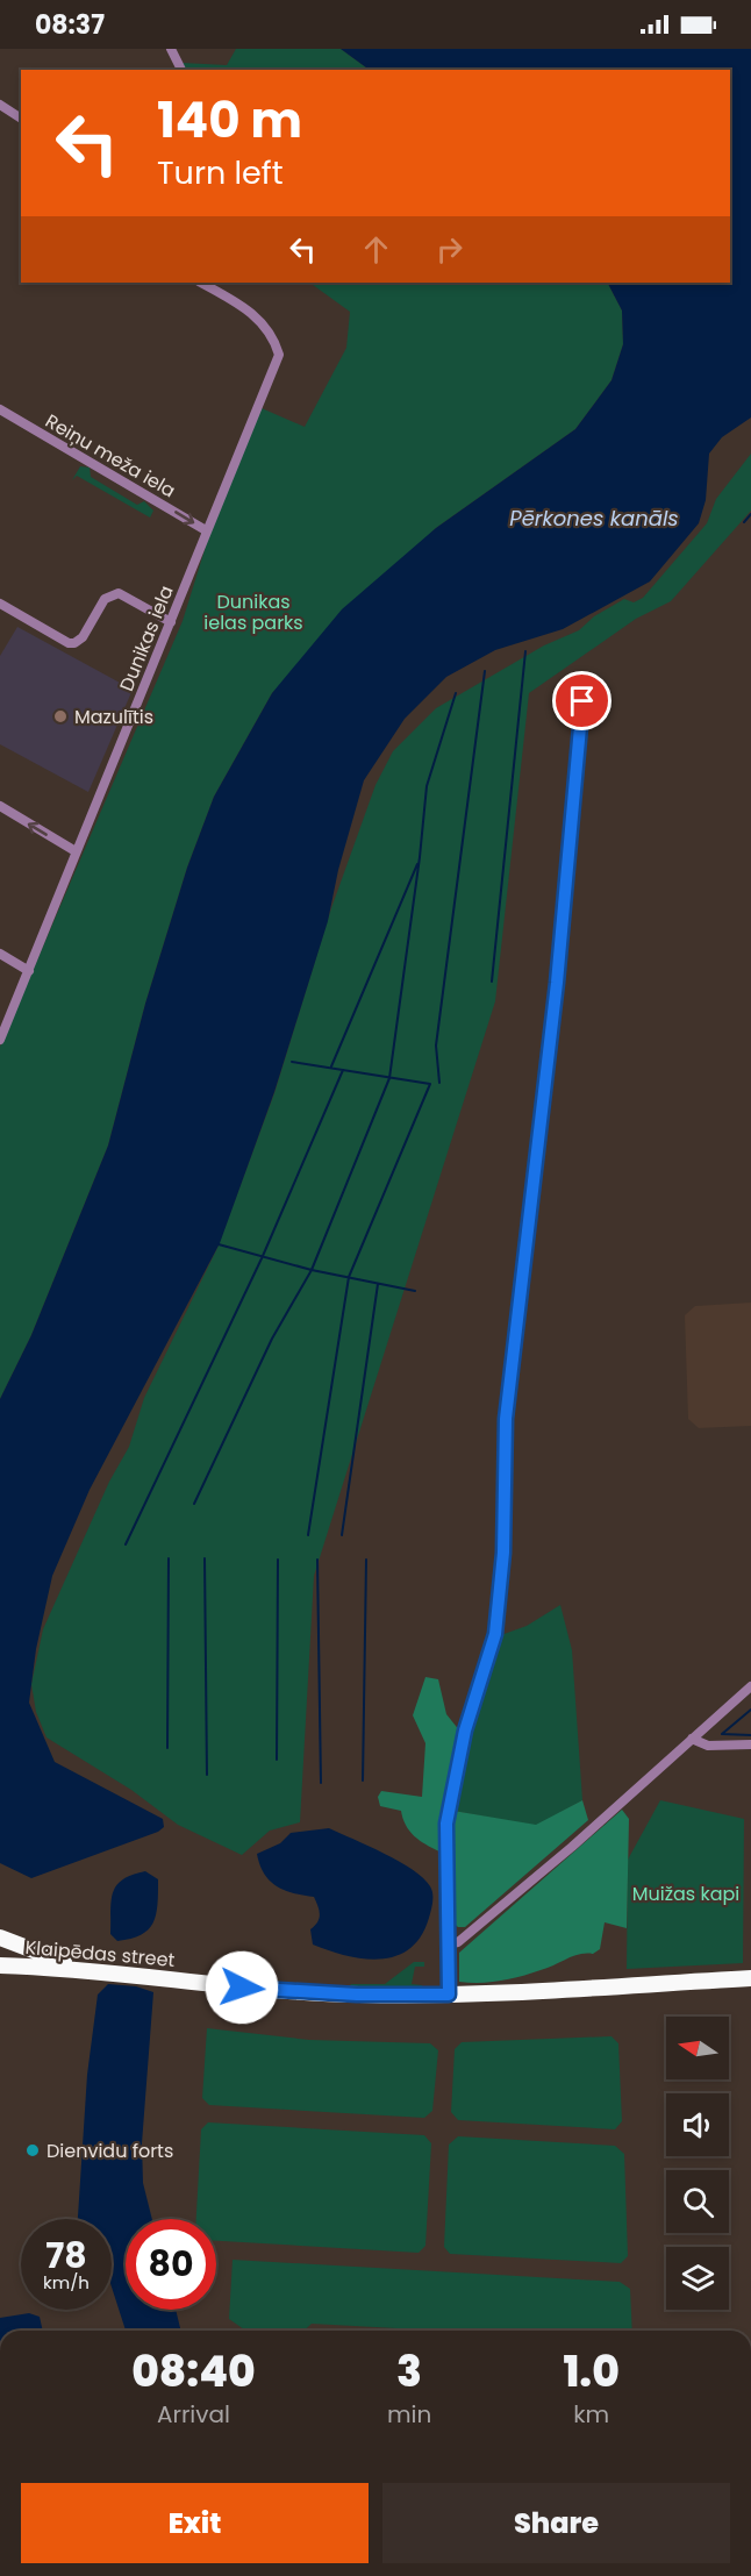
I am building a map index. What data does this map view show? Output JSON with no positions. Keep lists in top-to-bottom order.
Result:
{
  "streets": {
    "highway": ["Klaipēdas street"],
    "street": ["Reiņu meža iela", "Dunikas iela"]
  },
  "crossings": [
    ["Reiņu meža iela", "Dunikas iela"]
  ],
  "one_way": ["Reiņu meža iela"],
  "water": ["Pērkones kanāls"],
  "parks": ["Dunikas ielas parks", "Muižas kapi"],
  "places": ["Mazulītis", "Dienvidu forts"],
  "north": "left",
  "page": {
    "status": "08:37",
    "turn": ["140 m", "Turn left"],
    "speed": "78 km/h",
    "limit": "80",
    "eta": [
      "08:40",
      "Arrival",
      "3",
      "min",
      "1.0",
      "km"
    ],
    "buttons": ["Exit", "Share"]
  }
}
